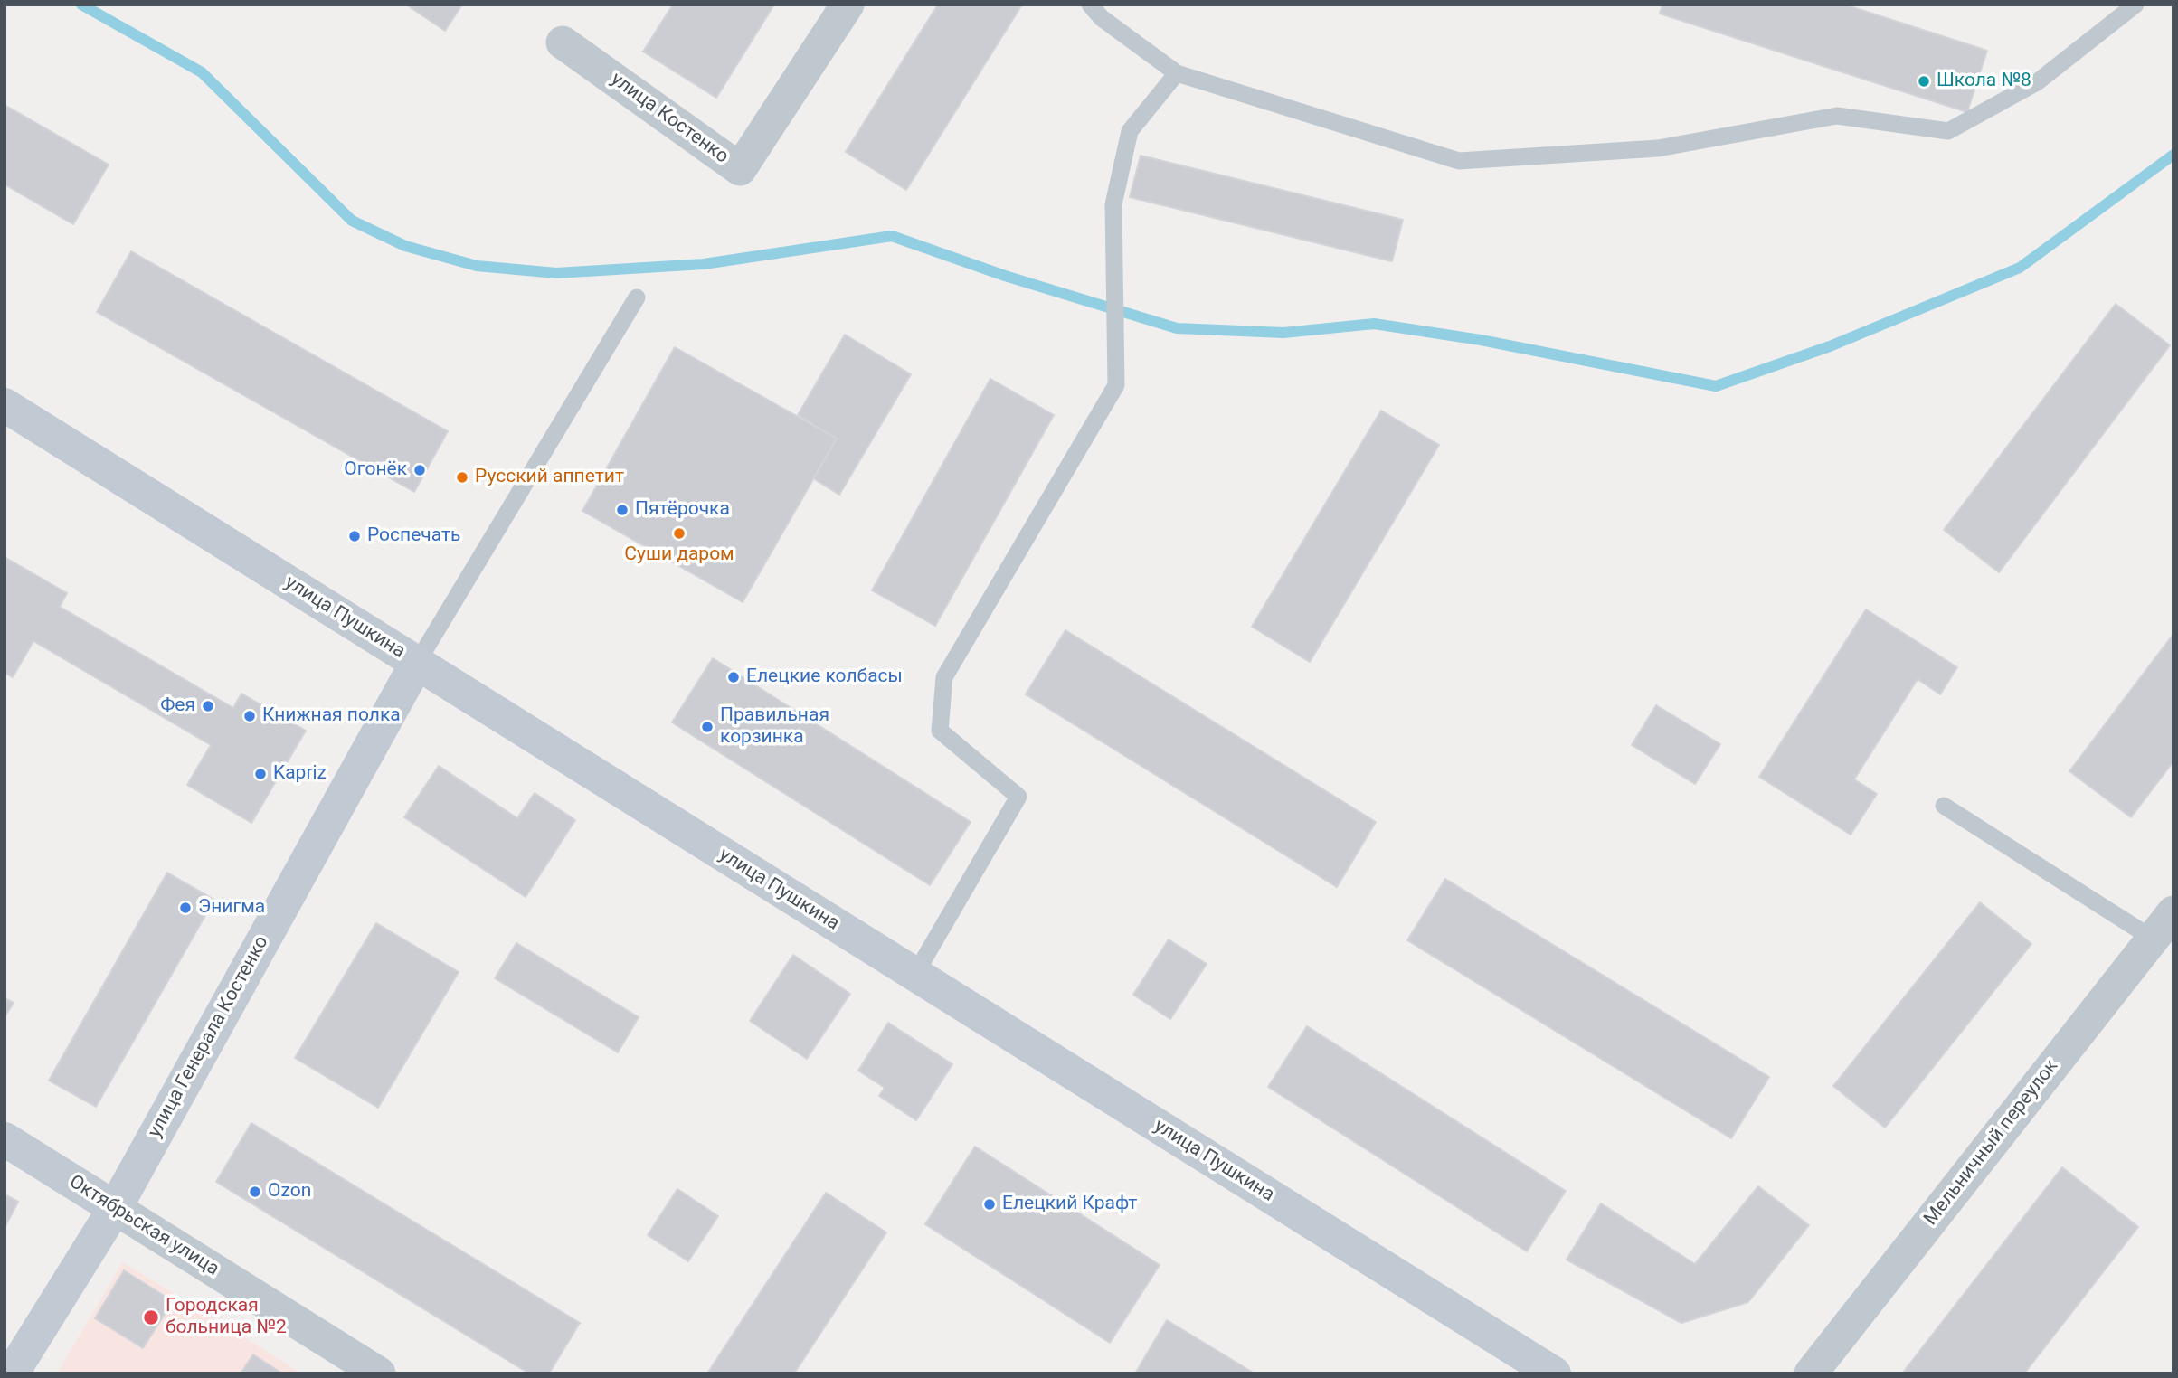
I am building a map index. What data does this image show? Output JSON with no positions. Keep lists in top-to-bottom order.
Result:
{
  "streets": {
    "street": [
      "улица Костенко",
      "улица Пушкина",
      "улица Генерала Костенко",
      "Мельничный переулок",
      "Октябрьская улица"
    ]
  },
  "crossings": [
    ["улица Пушкина", "улица Генерала Костенко"],
    ["улица Генерала Костенко", "Октябрьская улица"]
  ],
  "places": [
    "Школа №8",
    "Огонёк",
    "Русский аппетит",
    "Пятёрочка",
    "Суши даром",
    "Роспечать",
    "Елецкие колбасы",
    "Фея",
    "Книжная полка",
    "Правильная корзинка",
    "Kapriz",
    "Энигма",
    "Ozon",
    "Елецкий Крафт",
    "Городская больница №2"
  ]
}
